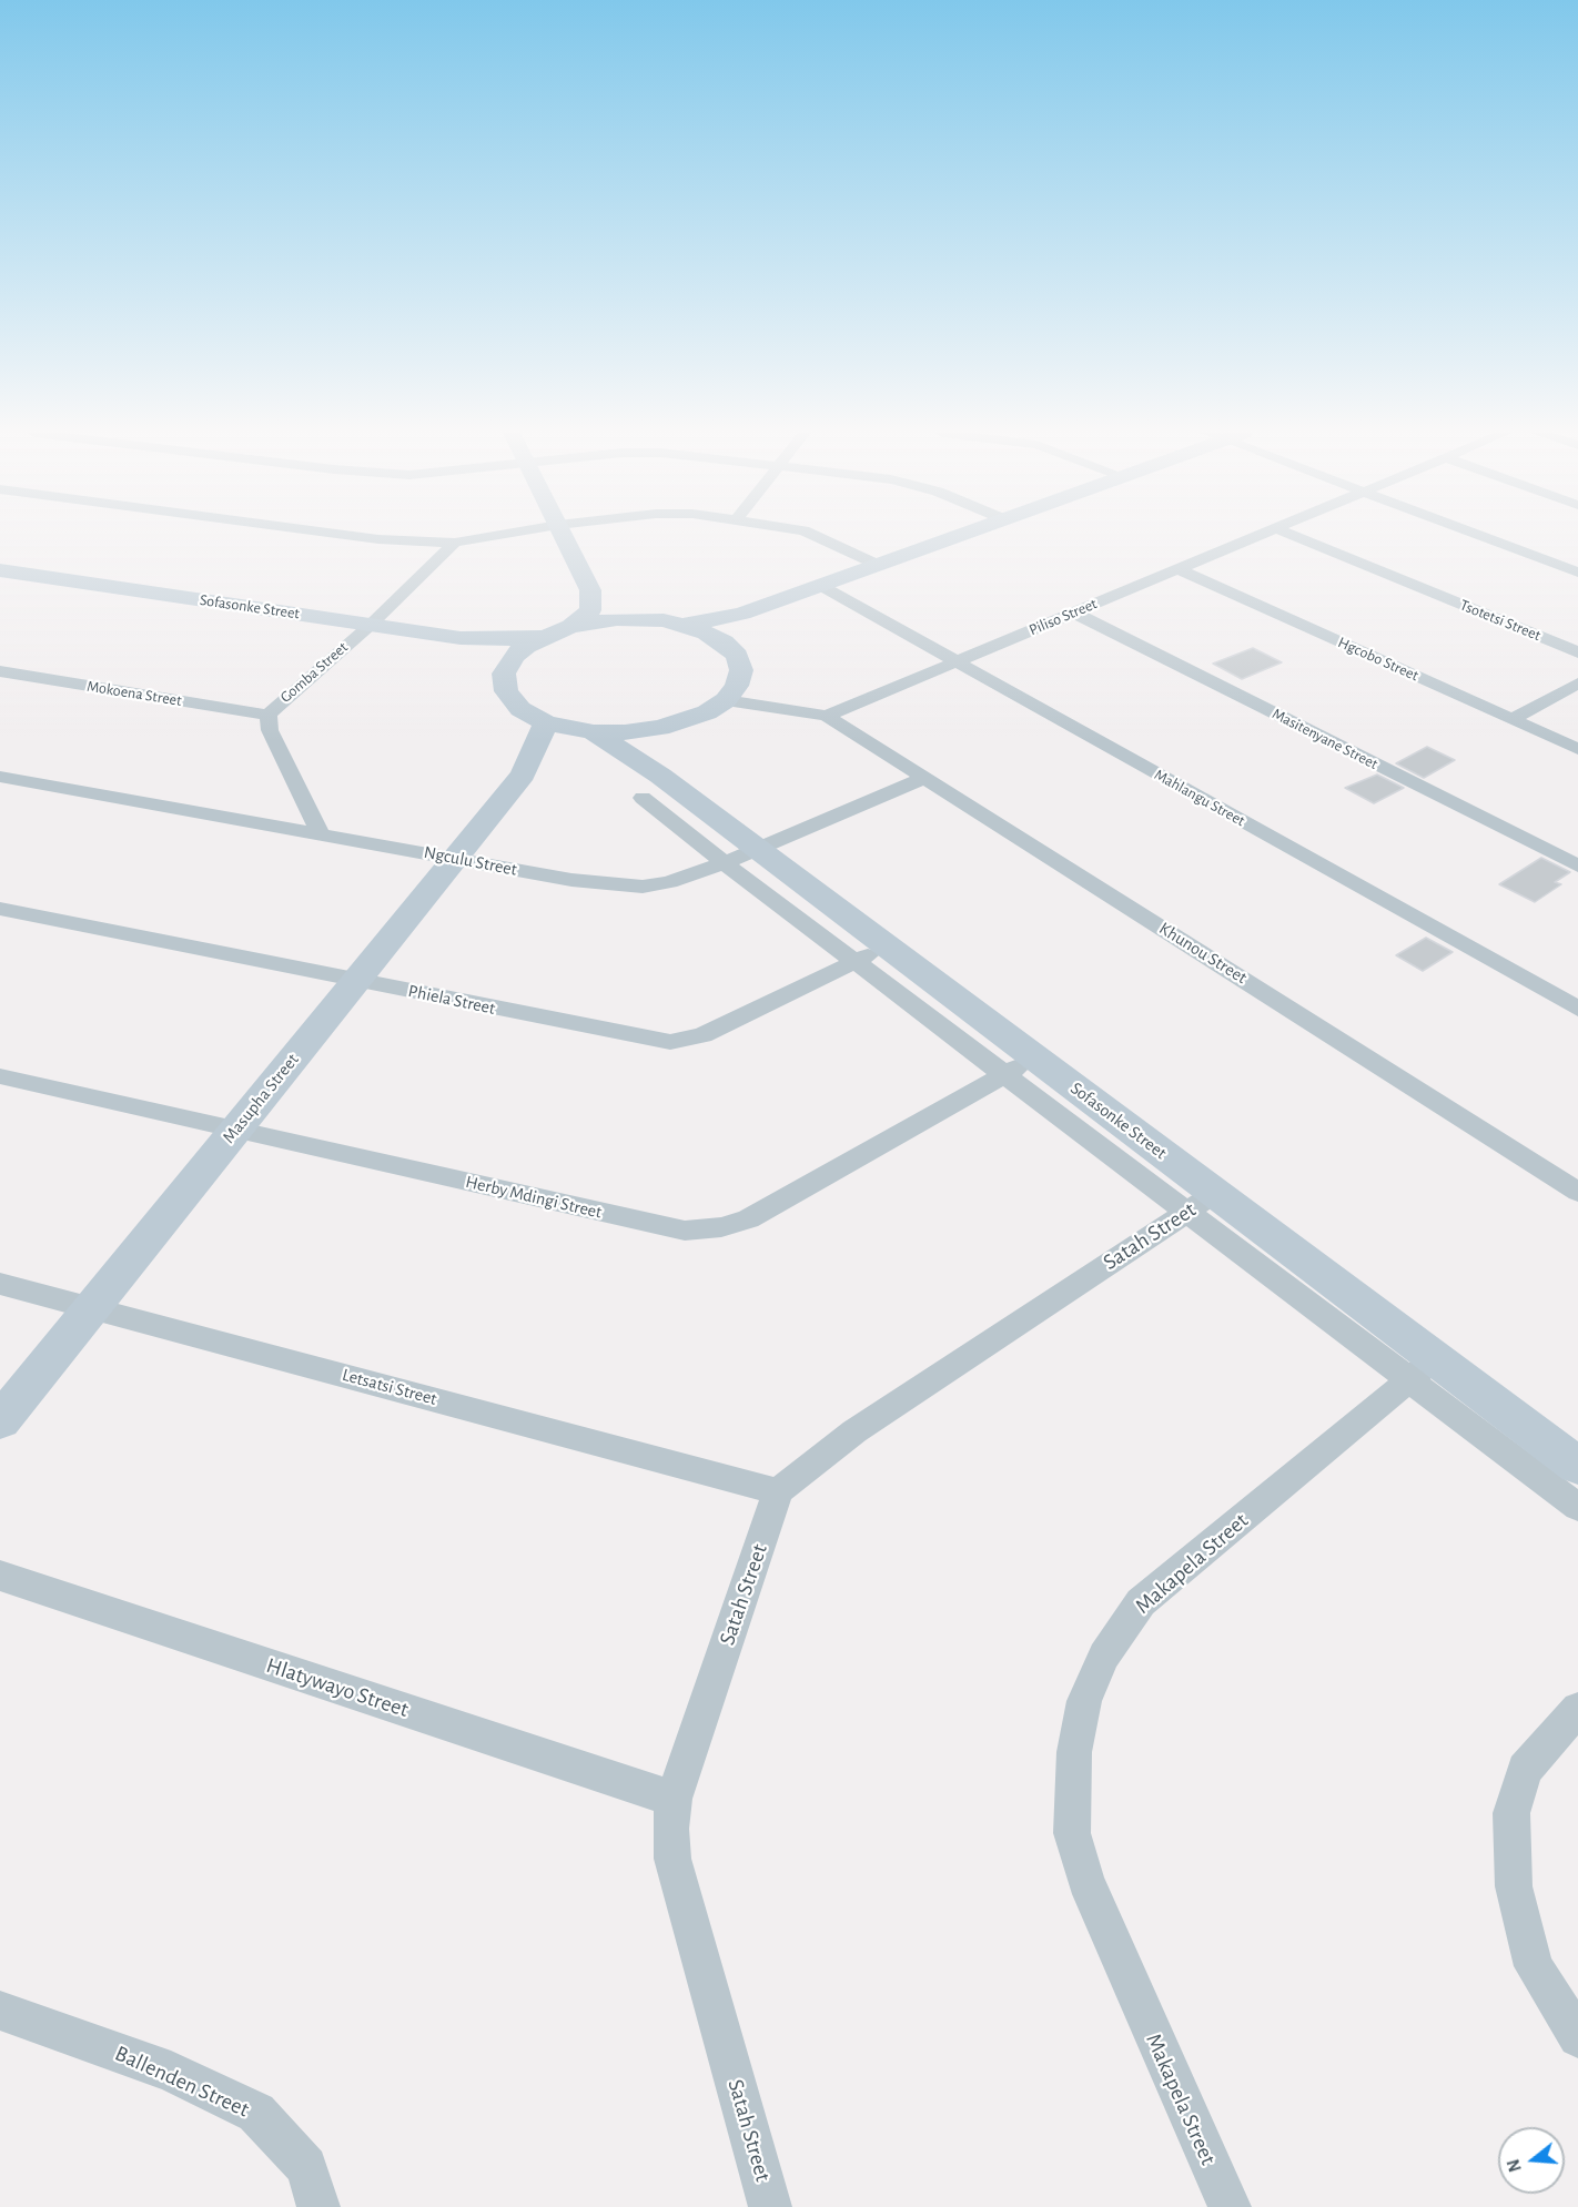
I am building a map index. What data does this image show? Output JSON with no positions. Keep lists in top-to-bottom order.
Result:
{
  "streets": {
    "street": [
      "Sofasonke Street",
      "Piliso Street",
      "Tsotetsi Street",
      "Hgcobo Street",
      "Gomba Street",
      "Mokoena Street",
      "Masitenyane Street",
      "Mahlangu Street",
      "Ngculu Street",
      "Khunou Street",
      "Phiela Street",
      "Masupha Street",
      "Herby Mdingi Street",
      "Satah Street",
      "Letsatsi Street",
      "Makapela Street",
      "Hlatywayo Street",
      "Ballenden Street"
    ]
  },
  "crossings": [
    ["Sofasonke Street", "Gomba Street"],
    ["Sofasonke Street", "Ngculu Street"],
    ["Sofasonke Street", "Phiela Street"],
    ["Sofasonke Street", "Masupha Street"],
    ["Sofasonke Street", "Herby Mdingi Street"],
    ["Sofasonke Street", "Satah Street"],
    ["Sofasonke Street", "Makapela Street"],
    ["Piliso Street", "Hgcobo Street"],
    ["Piliso Street", "Masitenyane Street"],
    ["Piliso Street", "Mahlangu Street"],
    ["Piliso Street", "Khunou Street"],
    ["Gomba Street", "Mokoena Street"],
    ["Gomba Street", "Ngculu Street"],
    ["Ngculu Street", "Khunou Street"],
    ["Ngculu Street", "Masupha Street"],
    ["Phiela Street", "Masupha Street"],
    ["Masupha Street", "Herby Mdingi Street"],
    ["Masupha Street", "Letsatsi Street"],
    ["Satah Street", "Letsatsi Street"],
    ["Satah Street", "Hlatywayo Street"]
  ],
  "north": "left"
}
